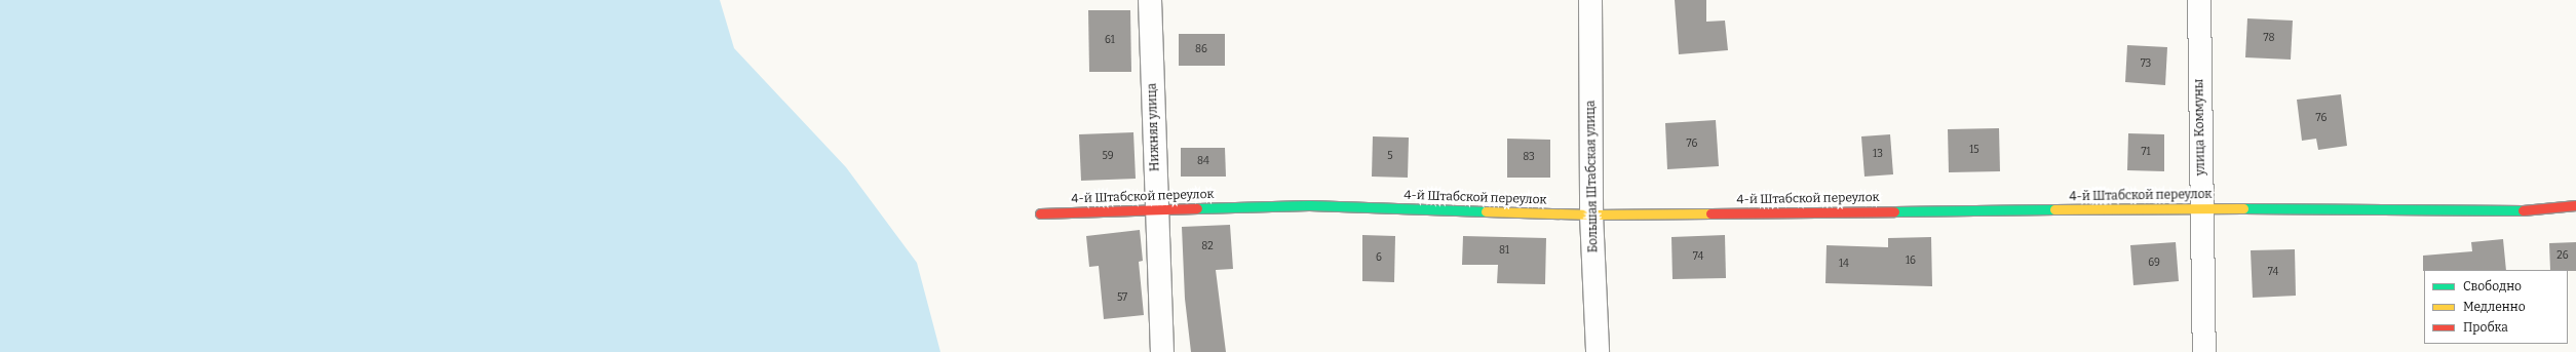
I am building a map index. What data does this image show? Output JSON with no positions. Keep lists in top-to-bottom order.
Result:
{
  "streets": {
    "street": [
      "Нижняя улица",
      "улица Коммуны",
      "Большая Штабская улица",
      "4-й Штабской переулок"
    ]
  },
  "crossings": [
    ["Нижняя улица", "4-й Штабской переулок"],
    ["улица Коммуны", "4-й Штабской переулок"],
    ["Большая Штабская улица", "4-й Штабской переулок"]
  ],
  "house_numbers": [
    "78",
    "61",
    "86",
    "73",
    "76",
    "76",
    "15",
    "71",
    "13",
    "59",
    "5",
    "83",
    "84",
    "82",
    "81",
    "26",
    "74",
    "6",
    "16",
    "69",
    "14",
    "74",
    "57"
  ],
  "legend": ["Свободно", "Медленно", "Пробка"]
}
